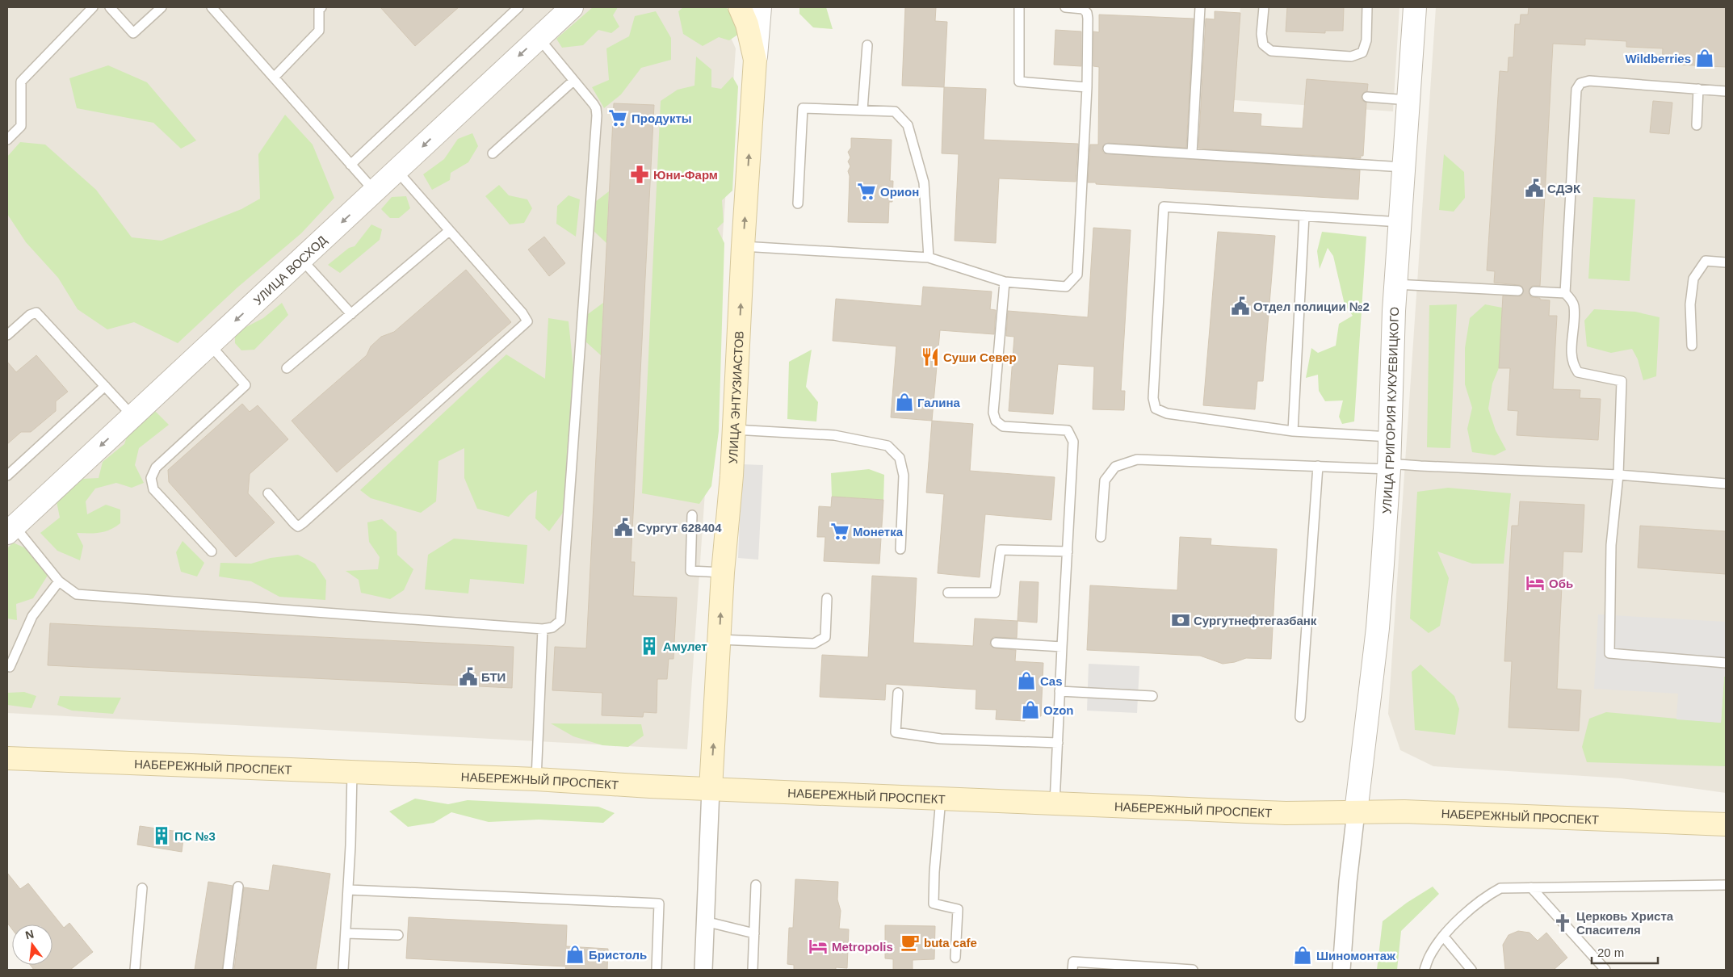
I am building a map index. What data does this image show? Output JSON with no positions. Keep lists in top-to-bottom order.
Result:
{
  "streets": {
    "main road": ["УЛИЦА ЭНТУЗИАСТОВ", "НАБЕРЕЖНЫЙ ПРОСПЕКТ"],
    "street": ["УЛИЦА ВОСХОД", "УЛИЦА ГРИГОРИЯ КУКУЕВИЦКОГО"]
  },
  "crossings": [
    ["УЛИЦА ЭНТУЗИАСТОВ", "НАБЕРЕЖНЫЙ ПРОСПЕКТ"],
    ["УЛИЦА ГРИГОРИЯ КУКУЕВИЦКОГО", "НАБЕРЕЖНЫЙ ПРОСПЕКТ"]
  ],
  "one_way": ["УЛИЦА ВОСХОД", "УЛИЦА ЭНТУЗИАСТОВ"],
  "places": {
    "shop": [
      "Wildberries",
      "Галина",
      "Cas",
      "Ozon",
      "Бристоль",
      "Шиномонтаж"
    ],
    "supermarket": ["Продукты", "Орион", "Монетка"],
    "pharmacy": ["Юни-Фарм"],
    "public building": [
      "СДЭК",
      "Отдел полиции №2",
      "Сургут 628404",
      "БТИ"
    ],
    "restaurant": ["Суши Север"],
    "hotel": ["Обь", "Metropolis"],
    "bank": ["Сургутнефтегазбанк"],
    "building": ["Амулет", "ПС №3"],
    "church": ["Церковь Христа Спасителя"],
    "cafe": ["buta cafe"]
  },
  "scale_bar": "20 m",
  "north": "top"
}
